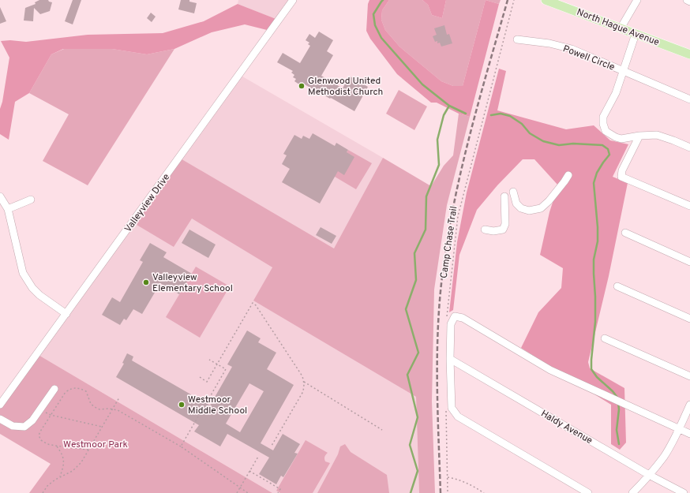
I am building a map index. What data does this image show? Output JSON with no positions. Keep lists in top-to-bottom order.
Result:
{
  "streets": {
    "main road": ["North Hague Avenue"],
    "street": ["Powell Circle", "Valleyview Drive", "Haldy Avenue"],
    "path": ["Camp Chase Trail"]
  },
  "parks": ["Westmoor Park"],
  "places": ["Glenwood United Methodist Church", "Valleyview Elementary School", "Westmoor Middle School"]
}
